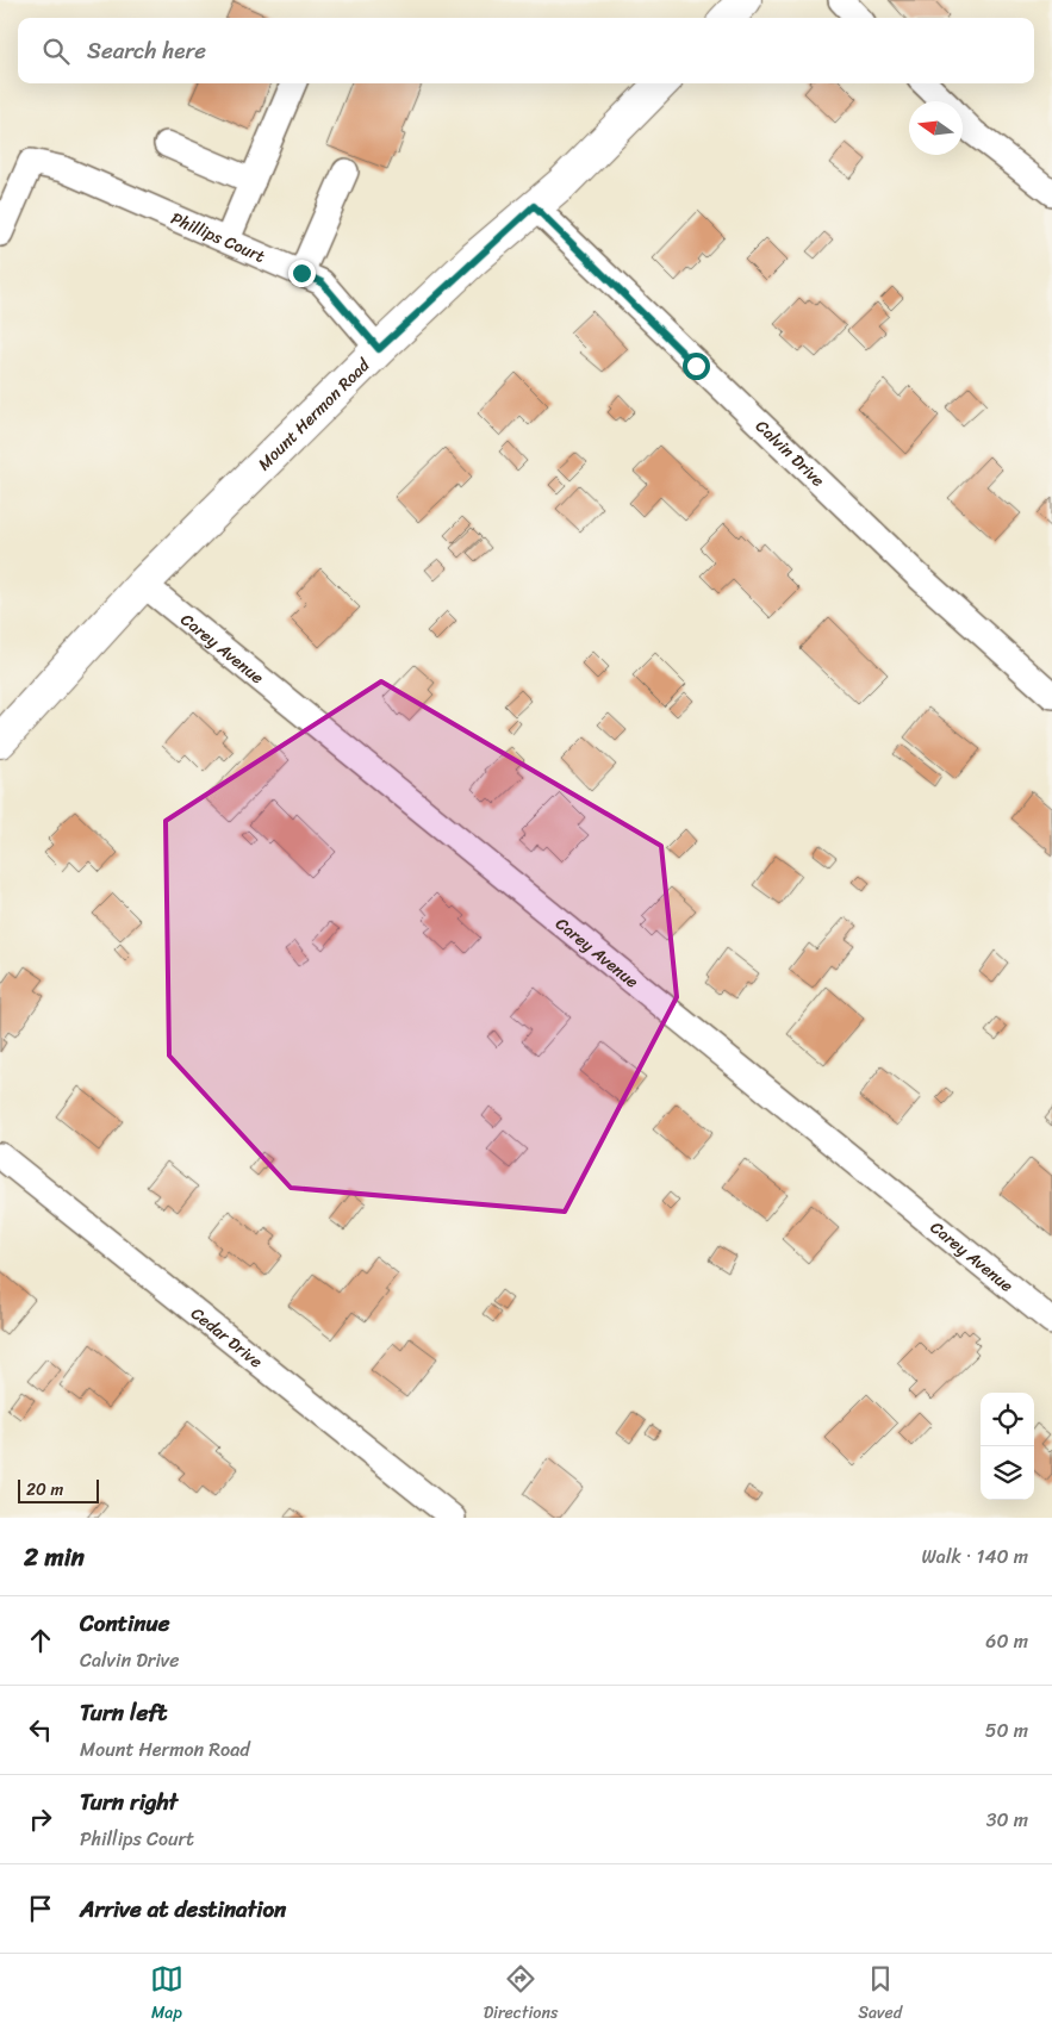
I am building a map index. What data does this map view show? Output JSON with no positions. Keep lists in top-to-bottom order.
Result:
{
  "streets": {
    "main road": ["Mount Hermon Road"],
    "street": [
      "Phillips Court",
      "Calvin Drive",
      "Carey Avenue",
      "Cedar Drive"
    ]
  },
  "crossings": [
    ["Phillips Court", "Mount Hermon Road"],
    ["Mount Hermon Road", "Calvin Drive"],
    ["Mount Hermon Road", "Carey Avenue"]
  ],
  "scale_bar": "20 m",
  "north": "left",
  "page": {
    "search": "Search here",
    "scale": "20 m",
    "heading": ["2 min", "Walk · 140 m"],
    "list": [
      ["Continue", "Calvin Drive", "60 m"],
      ["Turn left", "Mount Hermon Road", "50 m"],
      ["Turn right", "Phillips Court", "30 m"],
      "Arrive at destination"
    ],
    "nav": ["Map", "Directions", "Saved"]
  }
}
